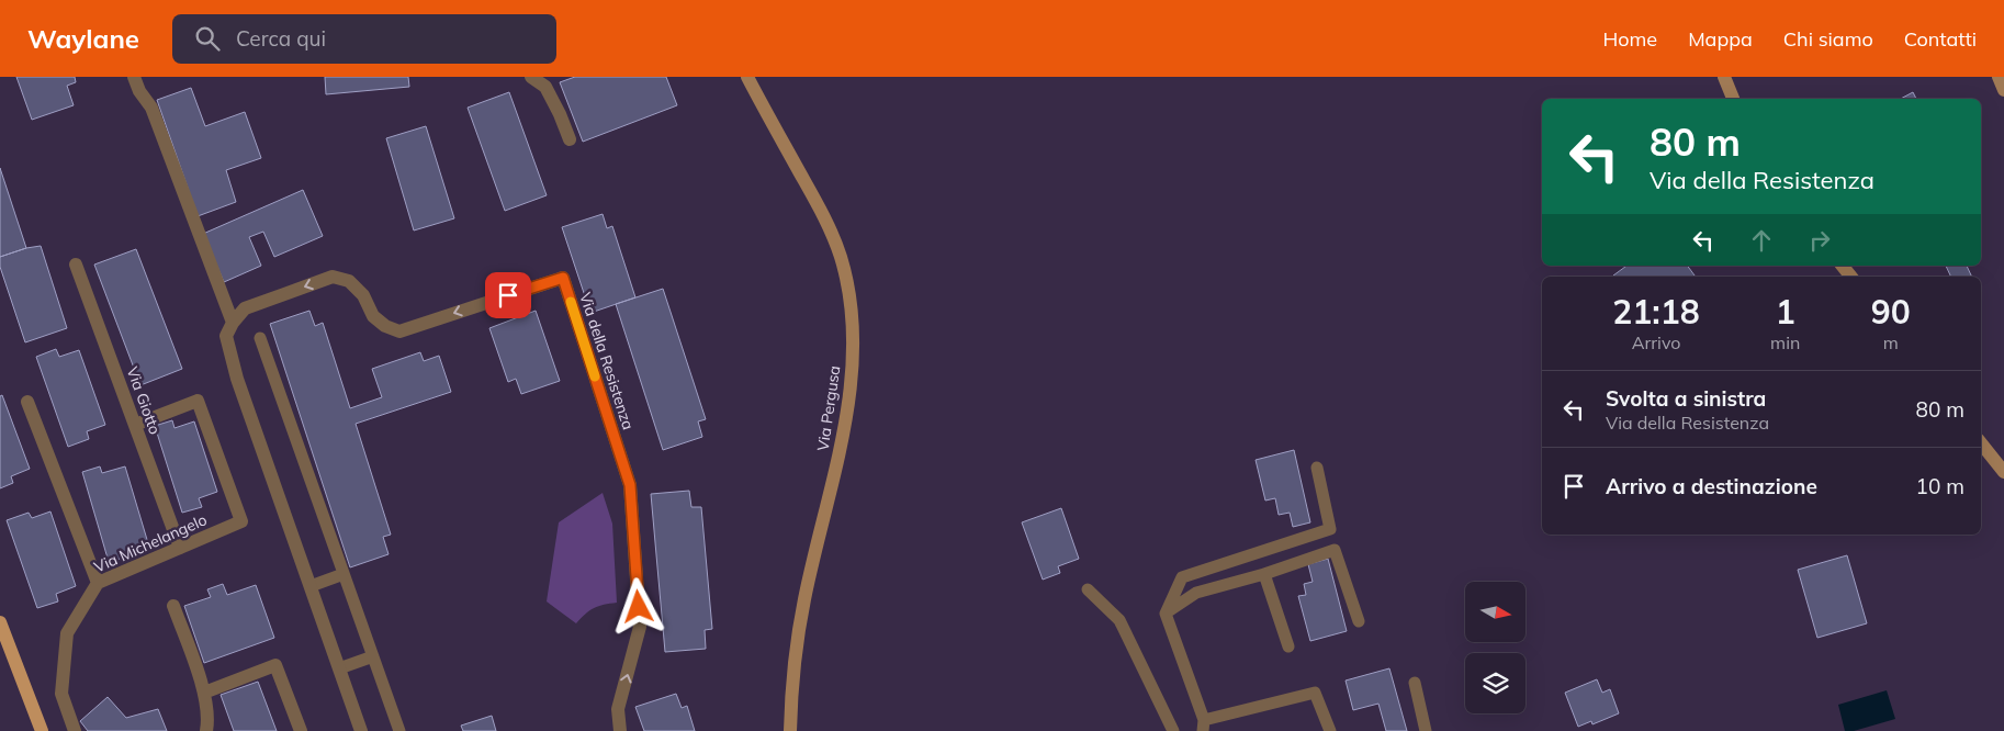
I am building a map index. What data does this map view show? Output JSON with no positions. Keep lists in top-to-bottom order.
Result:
{
  "streets": {
    "main road": ["Via Pergusa"],
    "street": ["Via della Resistenza", "Via Giotto", "Via Michelangelo"]
  },
  "crossings": [
    ["Via Giotto", "Via Michelangelo"]
  ],
  "north": "right",
  "page": {
    "header": "Waylane",
    "search": "Cerca qui",
    "nav": [
      "Home",
      "Mappa",
      "Chi siamo",
      "Contatti"
    ],
    "turn": ["80 m", "Via della Resistenza"],
    "eta": [
      "21:18",
      "Arrivo",
      "1",
      "min",
      "90",
      "m"
    ],
    "list": [
      {
        "name": "Svolta a sinistra",
        "note": "Via della Resistenza",
        "value": "80 m"
      },
      {
        "name": "Arrivo a destinazione",
        "value": "10 m"
      }
    ]
  }
}
